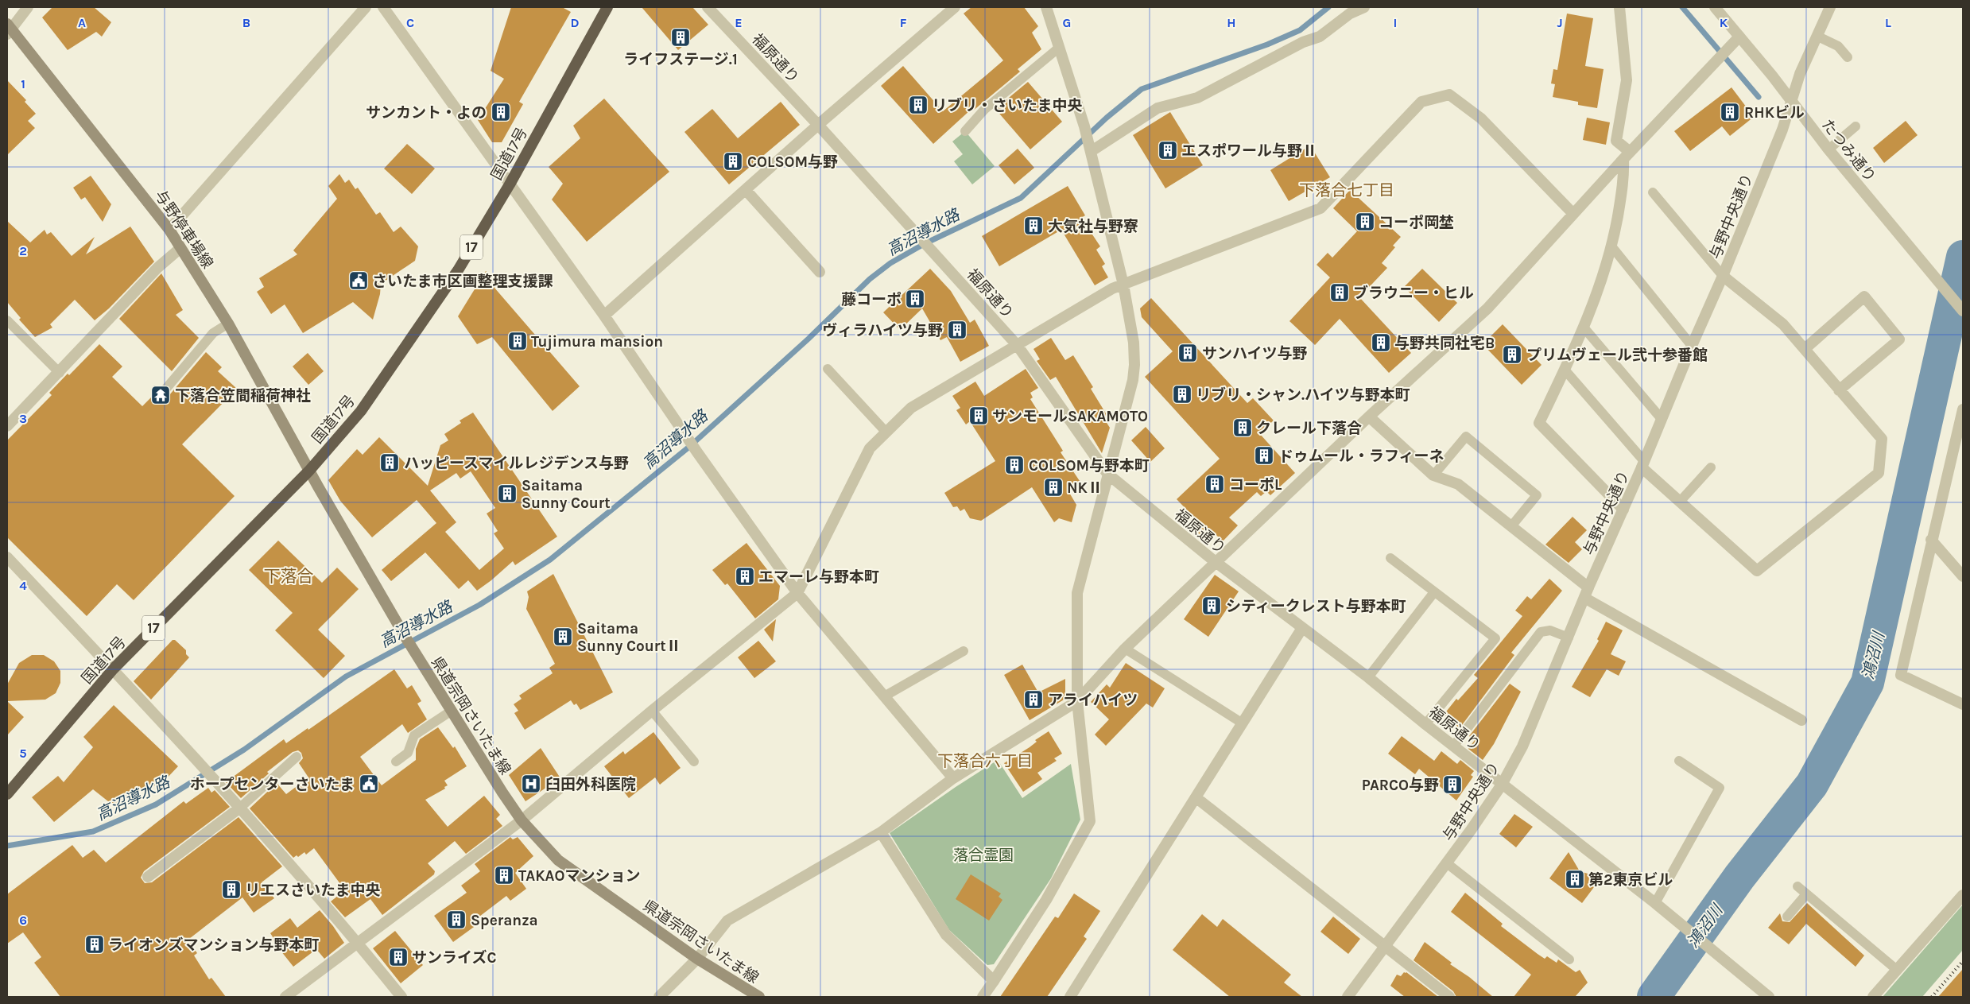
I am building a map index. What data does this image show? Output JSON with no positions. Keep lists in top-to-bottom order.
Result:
{
  "streets": {
    "highway": ["国道17号", "17"],
    "main road": ["与野停車場線", "県道宗岡さいたま線"],
    "street": ["福原通り", "たつみ通り", "与野中央通り"]
  },
  "crossings": [
    ["福原通り", "与野中央通り"],
    ["たつみ通り", "与野中央通り"],
    ["国道17号", "与野停車場線"],
    ["国道17号", "県道宗岡さいたま線"],
    ["与野停車場線", "県道宗岡さいたま線"]
  ],
  "districts": ["下落合七丁目", "下落合", "下落合六丁目"],
  "water": ["高沼導水路", "鴻沼川"],
  "parks": ["落合霊園"],
  "places": {
    "building": [
      "ライフステージ.1",
      "リブリ・さいたま中央",
      "サンカント・よの",
      "RHKビル",
      "エスポワール与野Ⅱ",
      "COLSOM与野",
      "コーポ岡埜",
      "大気社与野寮",
      "ブラウニー・ヒル",
      "藤コーポ",
      "ヴィラハイツ与野",
      "Tujimura mansion",
      "与野共同社宅B",
      "サンハイツ与野",
      "プリムヴェール弐十参番館",
      "リブリ・シャン.ハイツ与野本町",
      "サンモールSAKAMOTO",
      "クレール下落合",
      "ドゥムール・ラフィーネ",
      "ハッピースマイルレジデンス与野",
      "COLSOM与野本町",
      "コーポL",
      "NKⅡ",
      "Saitama Sunny Court",
      "エマーレ与野本町",
      "シティークレスト与野本町",
      "Saitama Sunny CourtⅡ",
      "アライハイツ",
      "PARCO与野",
      "TAKAOマンション",
      "第2東京ビル",
      "リエスさいたま中央",
      "Speranza",
      "ライオンズマンション与野本町",
      "サンライズC"
    ],
    "public building": ["さいたま市区画整理支援課", "ホープセンターさいたま"],
    "temple": ["下落合笠間稲荷神社"],
    "hospital": ["臼田外科医院"]
  },
  "grid": {
    "columns": [
      "A",
      "B",
      "C",
      "D",
      "E",
      "F",
      "G",
      "H",
      "I",
      "J",
      "K",
      "L"
    ],
    "rows": [
      "1",
      "2",
      "3",
      "4",
      "5",
      "6"
    ]
  }
}
